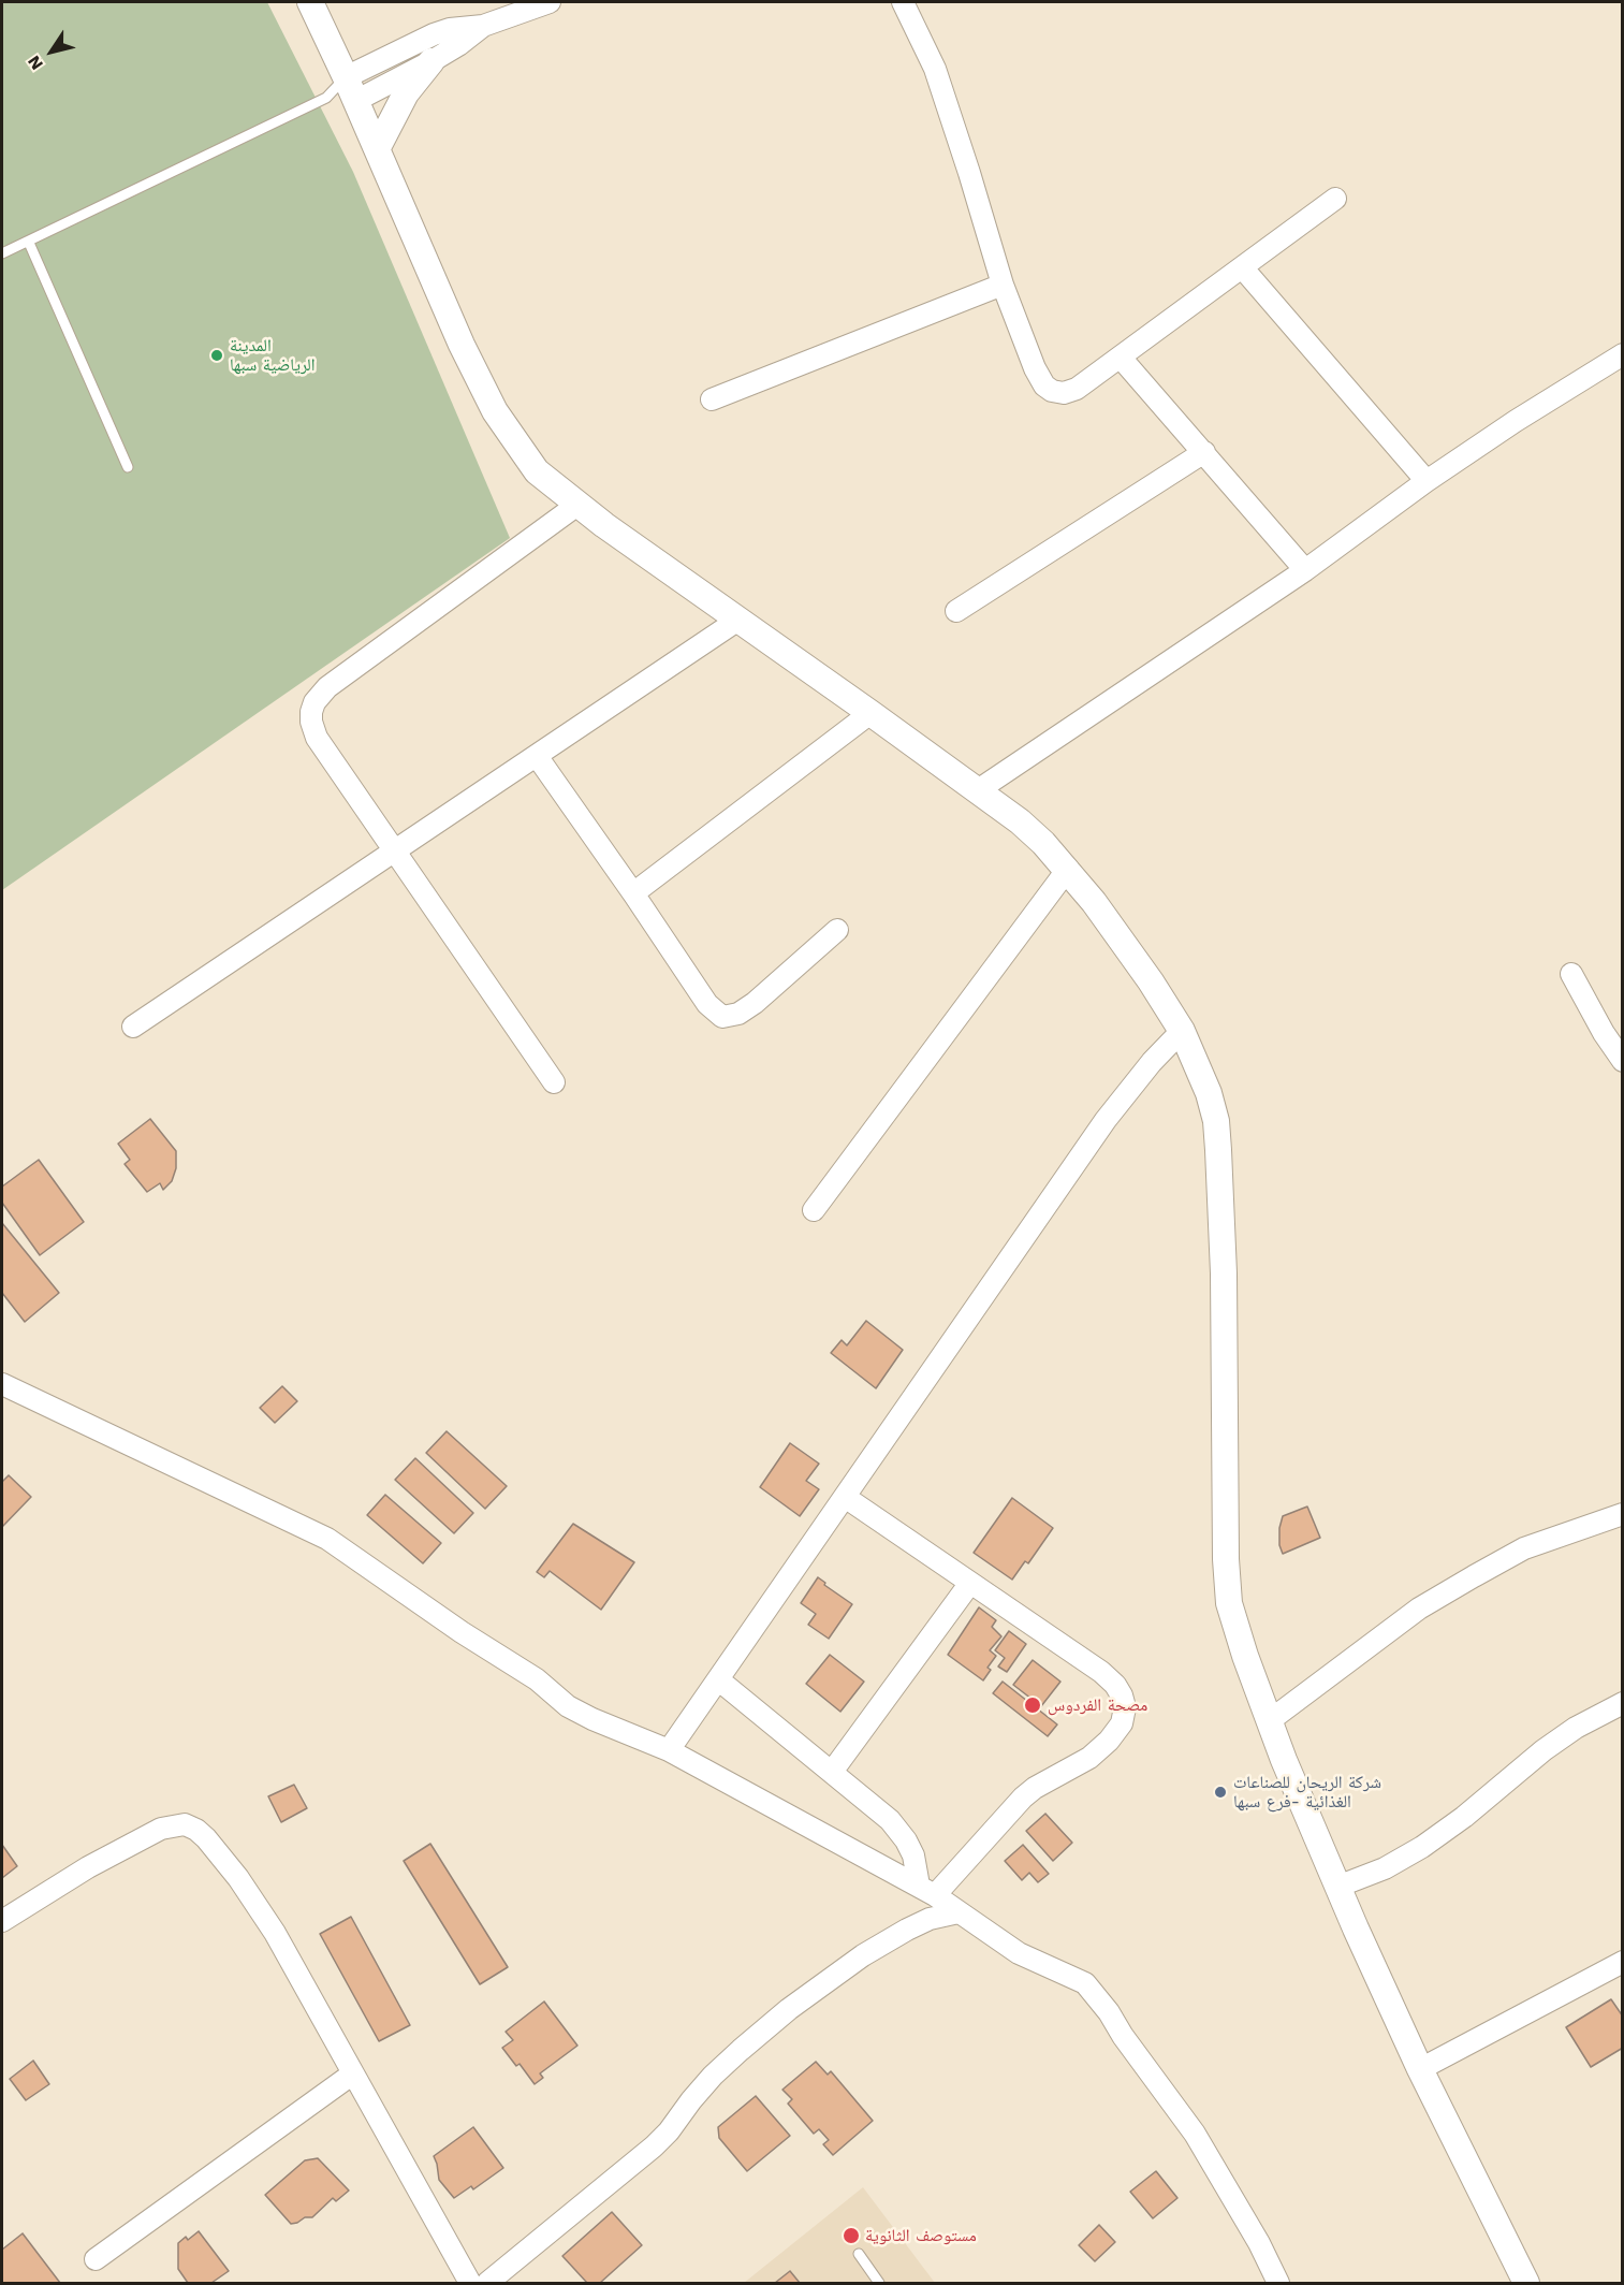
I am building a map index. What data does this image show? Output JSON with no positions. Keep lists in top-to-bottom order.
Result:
{
  "places": [
    "المدينة الرياضية سبها",
    "مصحة الفردوس",
    "شركة الريحان للصناعات الغذائية -فرع سبها",
    "مستوصف الثانوية"
  ],
  "north": "bottom left"
}
